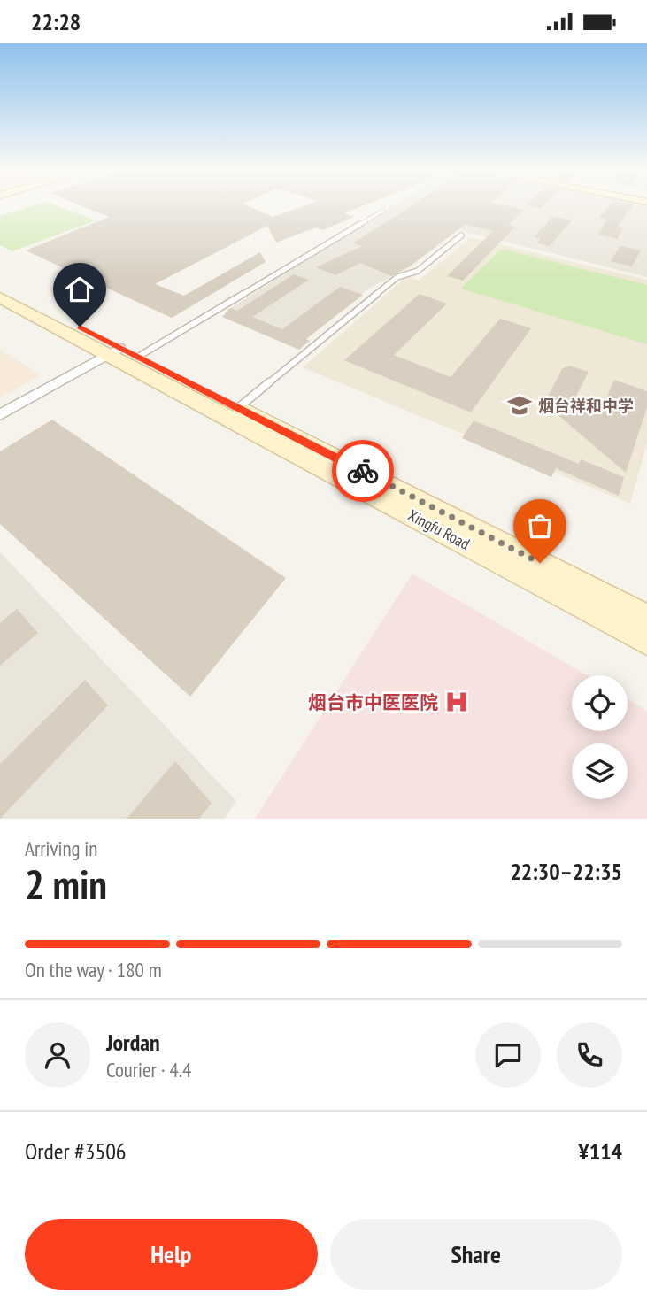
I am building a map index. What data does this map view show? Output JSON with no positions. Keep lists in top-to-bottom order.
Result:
{
  "streets": {
    "main road": ["Xingfu Road"]
  },
  "places": {
    "school or university": ["烟台祥和中学"],
    "hospital": ["烟台市中医医院"]
  },
  "page": {
    "status": "22:28",
    "heading": ["2 min", "Arriving in", "22:30–22:35"],
    "panel": [
      "Jordan",
      "Courier · 4.4",
      "Order #3506",
      "¥114"
    ],
    "bar": "On the way · 180 m",
    "buttons": ["Help", "Share"]
  }
}
